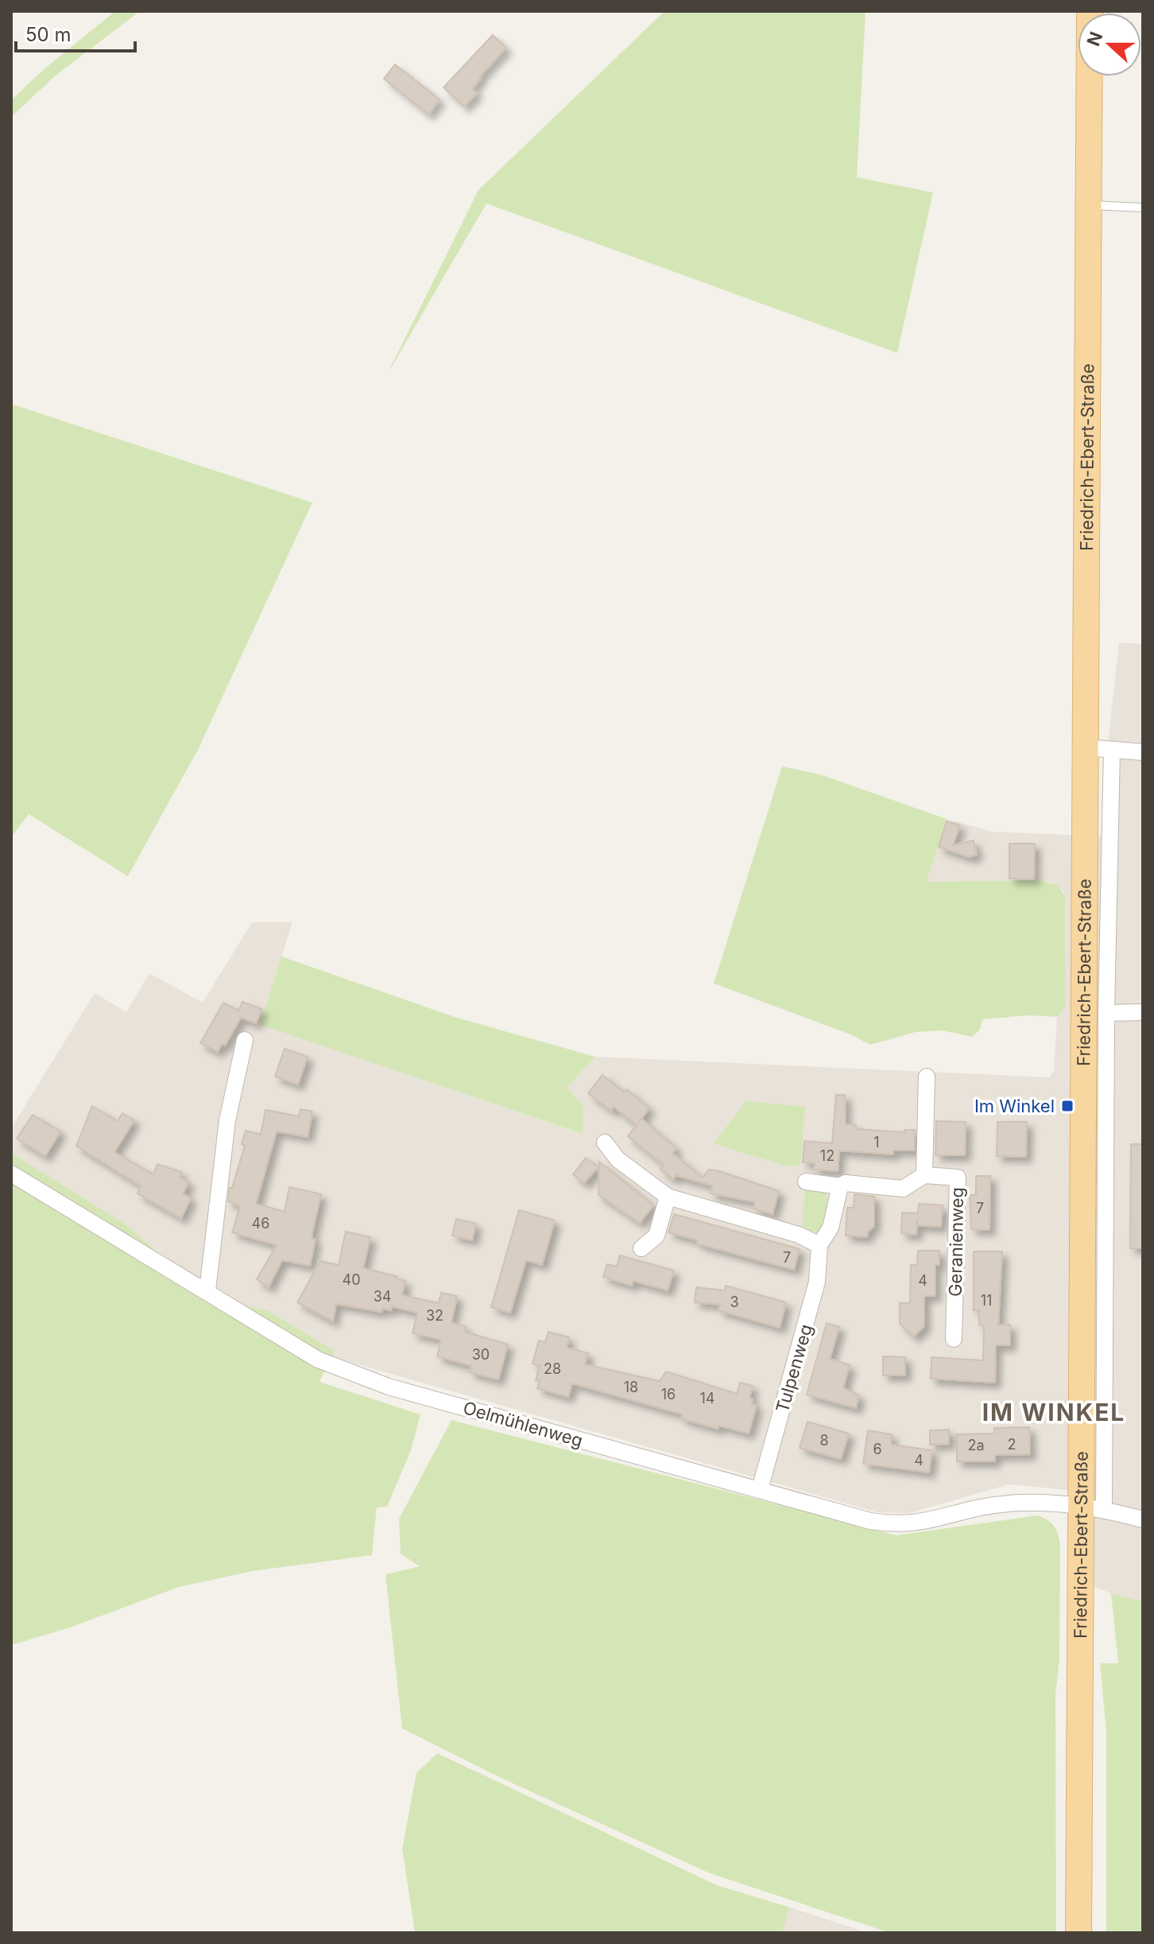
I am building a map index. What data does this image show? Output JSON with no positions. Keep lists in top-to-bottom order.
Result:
{
  "streets": {
    "main road": ["Friedrich-Ebert-Straße"],
    "street": ["Geranienweg", "Tulpenweg", "Oelmühlenweg"]
  },
  "crossings": [
    ["Friedrich-Ebert-Straße", "Oelmühlenweg"],
    ["Geranienweg", "Tulpenweg"],
    ["Tulpenweg", "Oelmühlenweg"]
  ],
  "districts": ["IM WINKEL"],
  "places": {
    "transit": ["Im Winkel"]
  },
  "house_numbers": [
    "1",
    "12",
    "7",
    "46",
    "7",
    "40",
    "4",
    "34",
    "11",
    "3",
    "32",
    "30",
    "28",
    "18",
    "16",
    "14",
    "8",
    "2",
    "2a",
    "6",
    "4"
  ],
  "scale_bar": "50 m",
  "north": "left"
}
